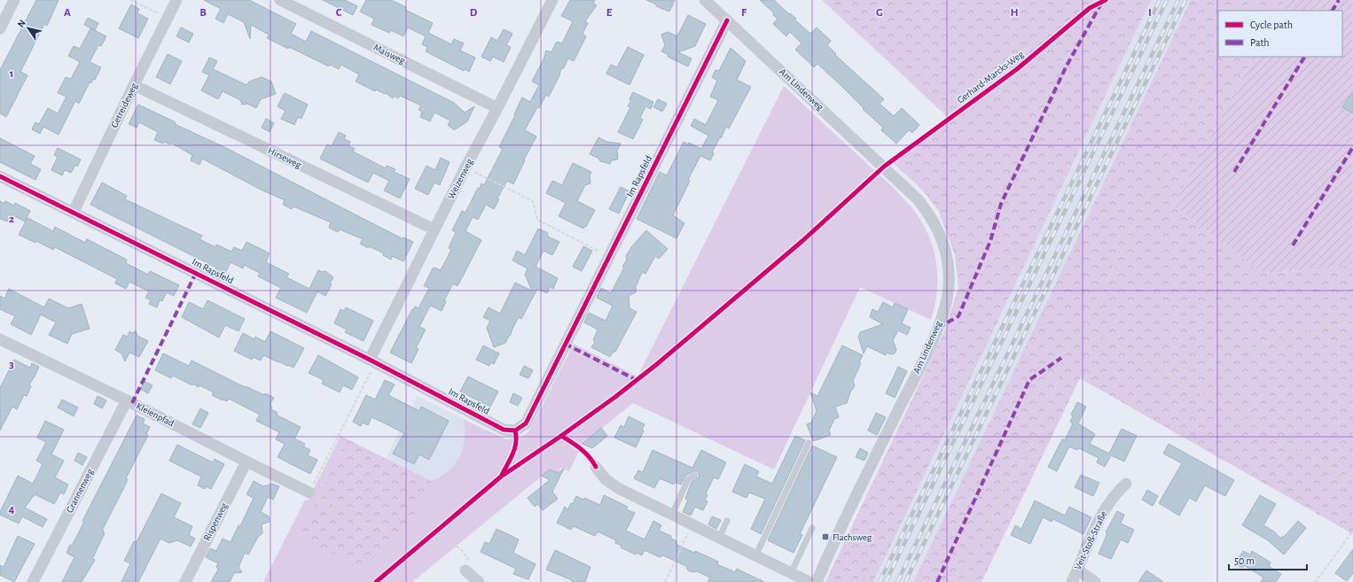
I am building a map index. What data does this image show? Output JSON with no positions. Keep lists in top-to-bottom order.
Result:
{
  "streets": {
    "street": [
      "Maisweg",
      "Am Lindenweg",
      "Getreideweg",
      "Hirseweg",
      "Im Rapsfeld",
      "Weizenweg",
      "Kleienpfad",
      "Grannenweg",
      "Rispenweg",
      "Veit-Stoß-Straße"
    ],
    "cycle path": ["Gerhard-Marcks-Weg"]
  },
  "crossings": [
    ["Maisweg", "Weizenweg"],
    ["Am Lindenweg", "Im Rapsfeld"],
    ["Getreideweg", "Hirseweg"],
    ["Getreideweg", "Im Rapsfeld"],
    ["Hirseweg", "Weizenweg"],
    ["Im Rapsfeld", "Weizenweg"],
    ["Kleienpfad", "Grannenweg"],
    ["Kleienpfad", "Rispenweg"]
  ],
  "places": {
    "transit": ["Flachsweg"]
  },
  "legend": ["Cycle path", "Path"],
  "scale_bar": "50 m",
  "north": "top left",
  "grid": {
    "columns": [
      "A",
      "B",
      "C",
      "D",
      "E",
      "F",
      "G",
      "H",
      "I"
    ],
    "rows": [
      "1",
      "2",
      "3",
      "4"
    ]
  }
}
